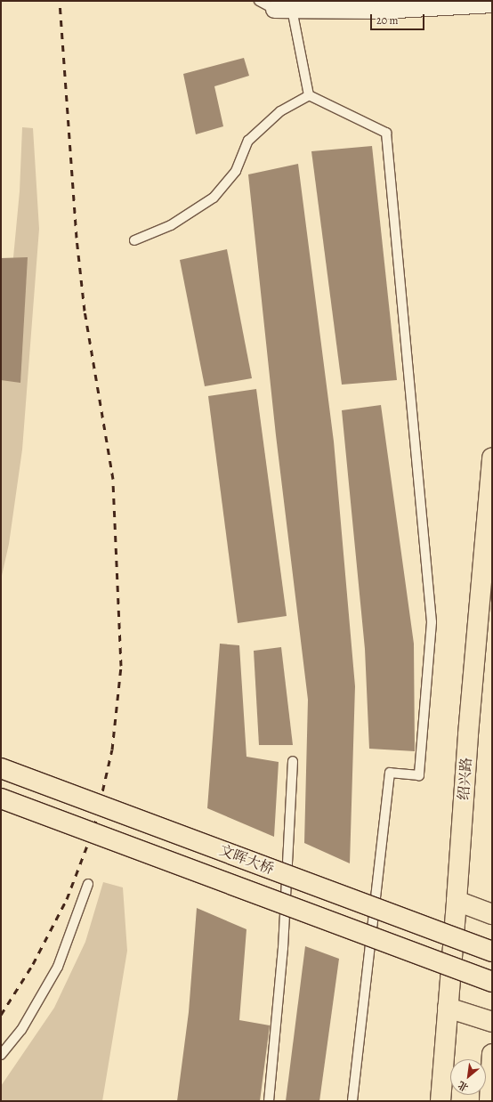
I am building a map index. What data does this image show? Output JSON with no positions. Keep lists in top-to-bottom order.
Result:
{
  "streets": {
    "main road": ["绍兴路", "文晖大桥"]
  },
  "scale_bar": "20 m",
  "north": "bottom left"
}
